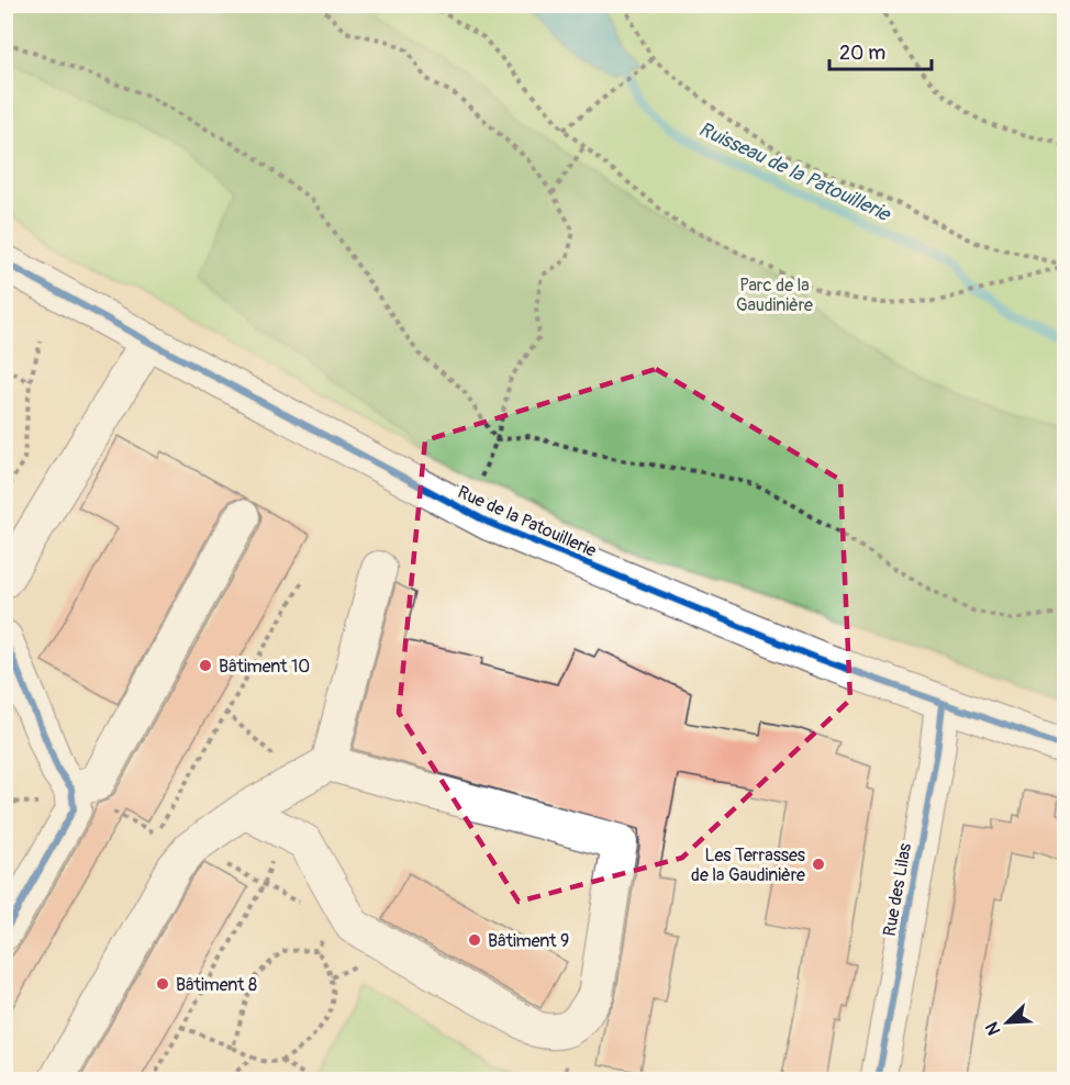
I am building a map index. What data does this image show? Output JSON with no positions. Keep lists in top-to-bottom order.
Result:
{
  "streets": {
    "street": ["Rue de la Patouillerie", "Rue des Lilas"]
  },
  "crossings": [
    ["Rue de la Patouillerie", "Rue des Lilas"]
  ],
  "water": ["Ruisseau de la Patouillerie"],
  "parks": ["Parc de la Gaudinière"],
  "places": [
    "Bâtiment 10",
    "Les Terrasses de la Gaudinière",
    "Bâtiment 9",
    "Bâtiment 8"
  ],
  "scale_bar": "20 m",
  "north": "bottom left"
}
